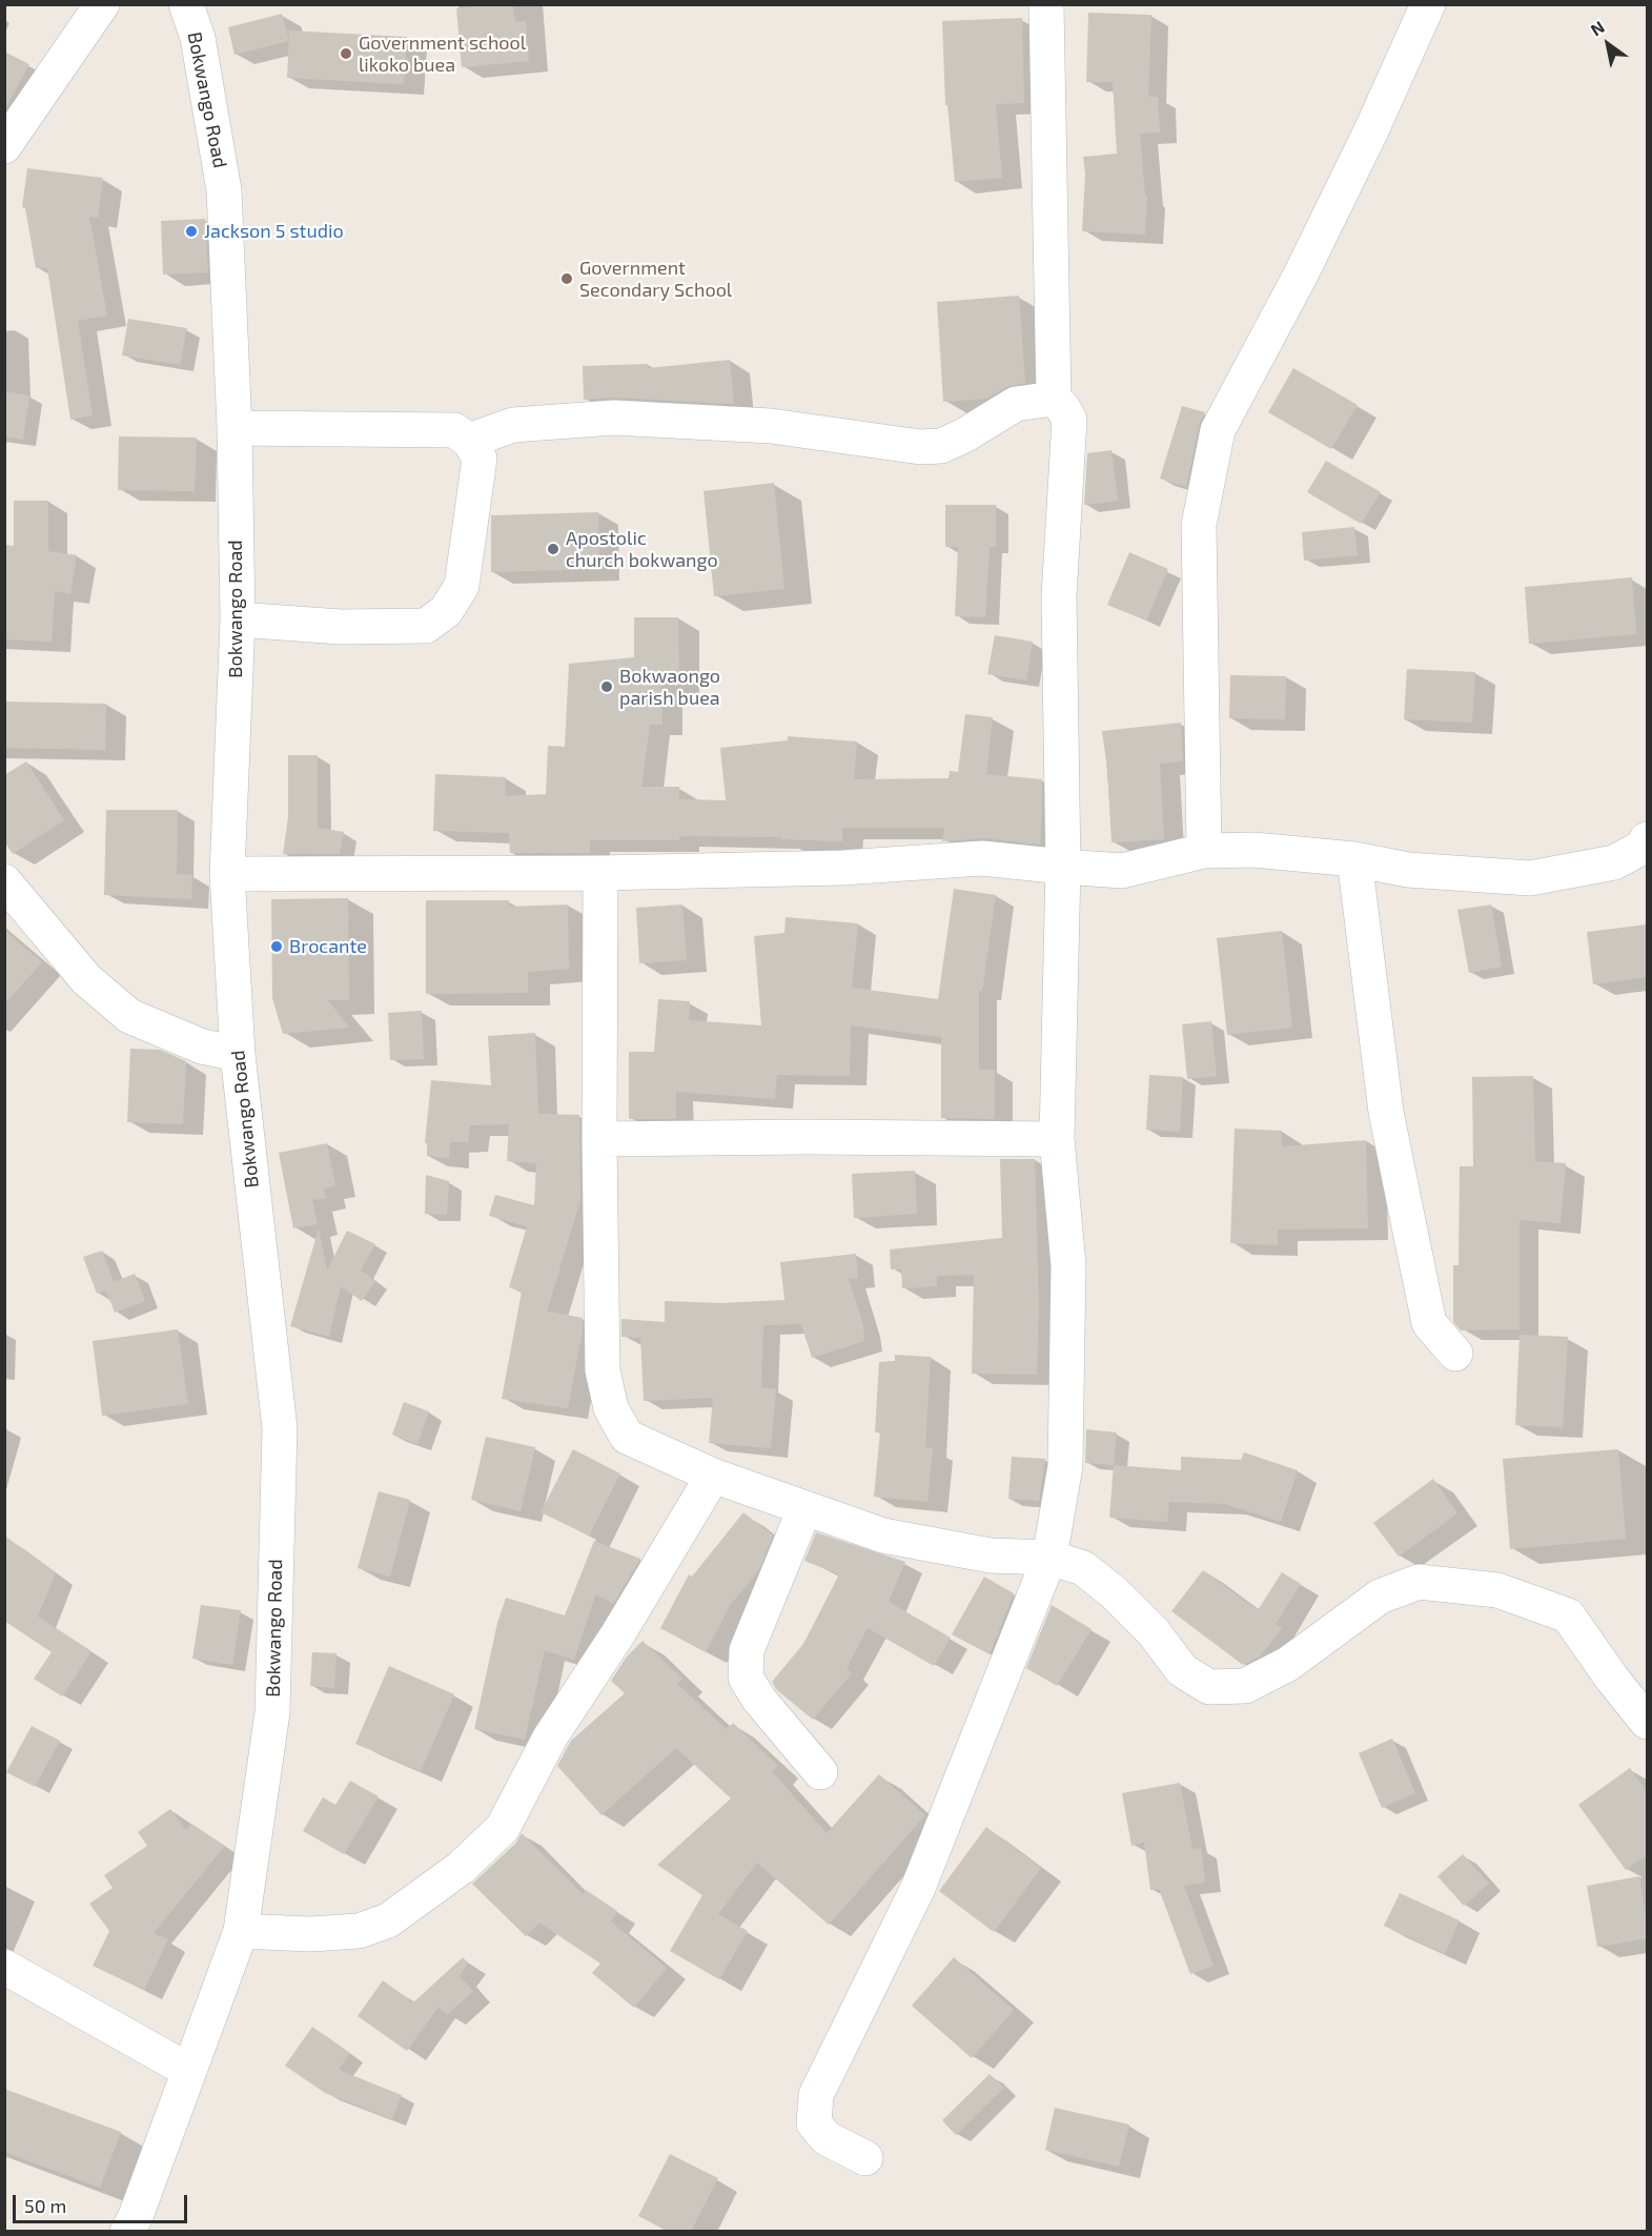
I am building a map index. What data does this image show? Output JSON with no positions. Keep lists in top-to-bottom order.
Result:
{
  "streets": {
    "street": ["Bokwango Road"]
  },
  "places": [
    "Government school likoko buea",
    "Jackson 5 studio",
    "Government Secondary School",
    "Apostolic church bokwango",
    "Bokwaongo parish buea",
    "Brocante"
  ],
  "scale_bar": "50 m",
  "north": "top left"
}
